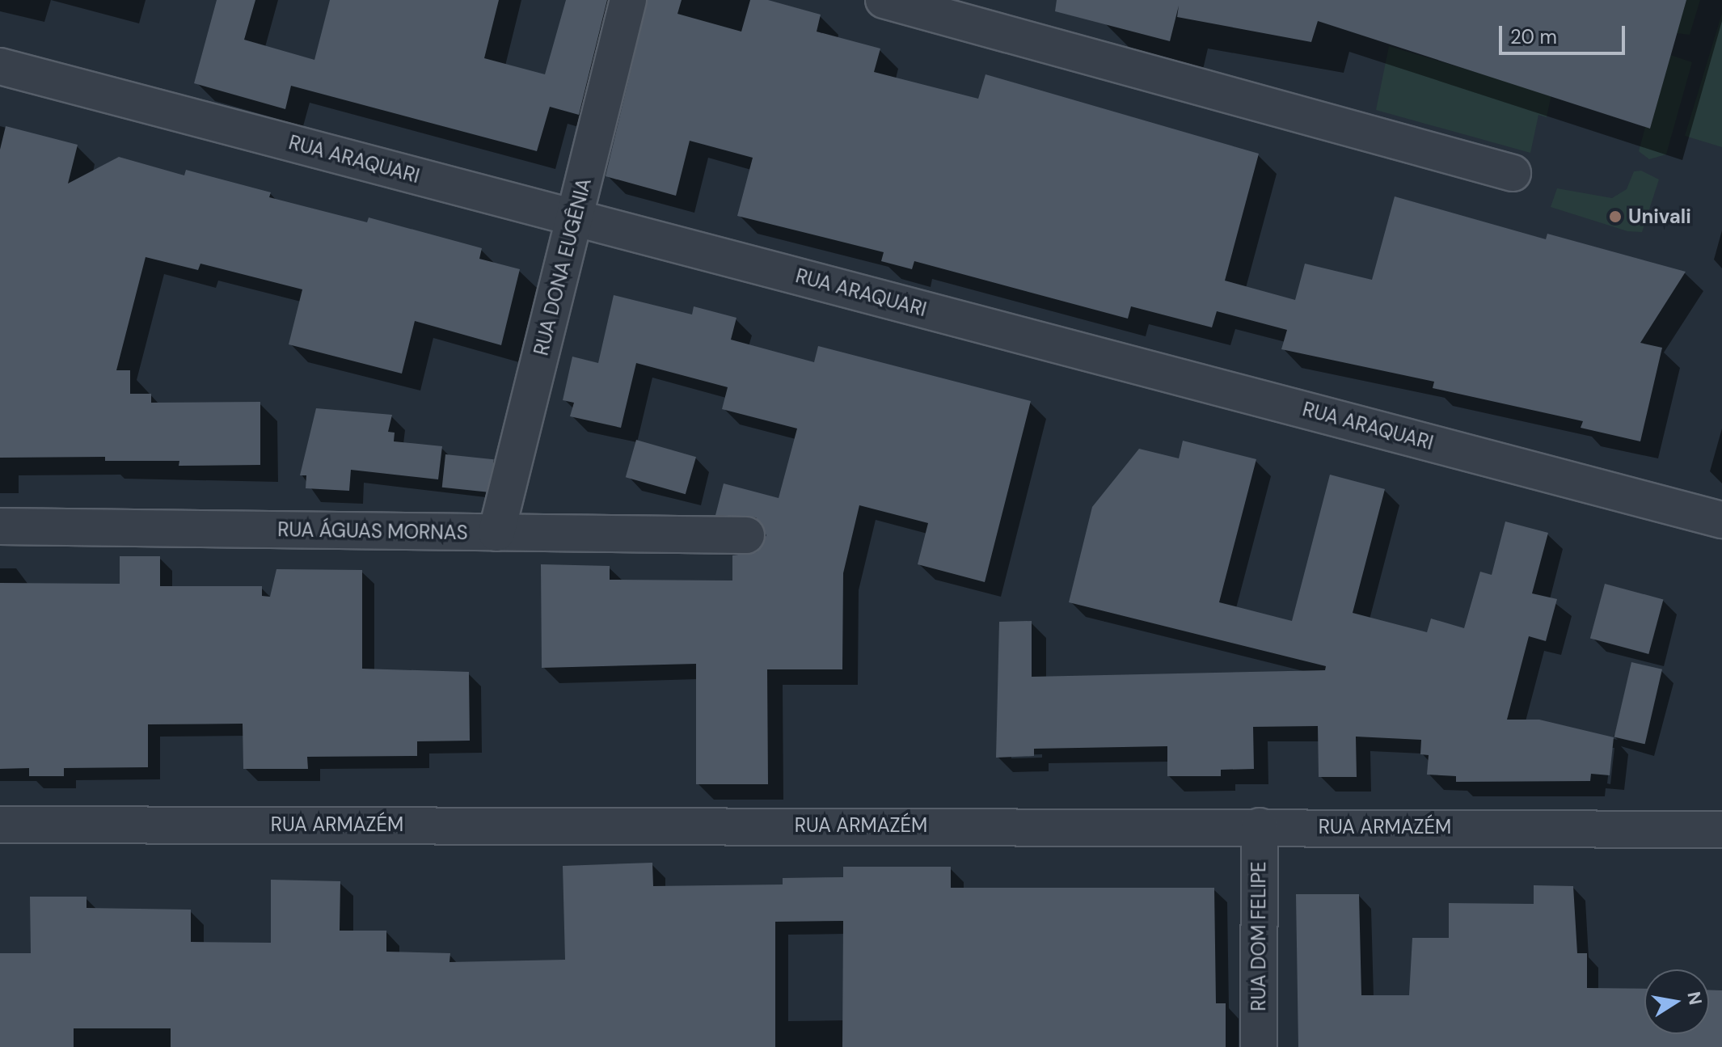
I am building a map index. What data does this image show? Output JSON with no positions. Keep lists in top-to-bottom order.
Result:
{
  "streets": {
    "street": [
      "RUA ARAQUARI",
      "RUA DONA EUGÊNIA",
      "RUA ÁGUAS MORNAS",
      "RUA ARMAZÉM",
      "RUA DOM FELIPE"
    ]
  },
  "crossings": [
    ["RUA ARAQUARI", "RUA DONA EUGÊNIA"],
    ["RUA DONA EUGÊNIA", "RUA ÁGUAS MORNAS"],
    ["RUA ARMAZÉM", "RUA DOM FELIPE"]
  ],
  "places": ["Univali"],
  "scale_bar": "20 m",
  "north": "right"
}
